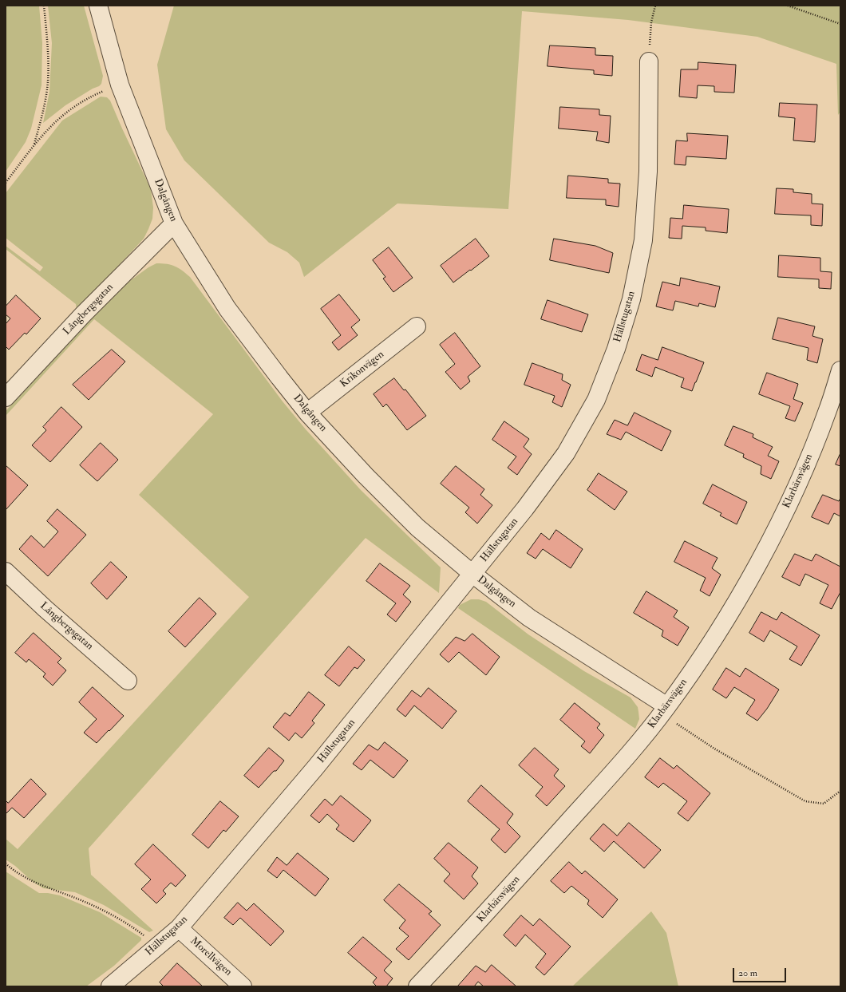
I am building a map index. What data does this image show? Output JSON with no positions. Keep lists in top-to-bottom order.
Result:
{
  "streets": {
    "street": [
      "Dalgången",
      "Långbergsgatan",
      "Hällstugatan",
      "Krikonvägen",
      "Klarbärsvägen",
      "Morellvägen"
    ]
  },
  "crossings": [
    ["Dalgången", "Långbergsgatan"],
    ["Dalgången", "Hällstugatan"],
    ["Dalgången", "Krikonvägen"],
    ["Dalgången", "Klarbärsvägen"],
    ["Hällstugatan", "Morellvägen"]
  ],
  "scale_bar": "20 m"
}
